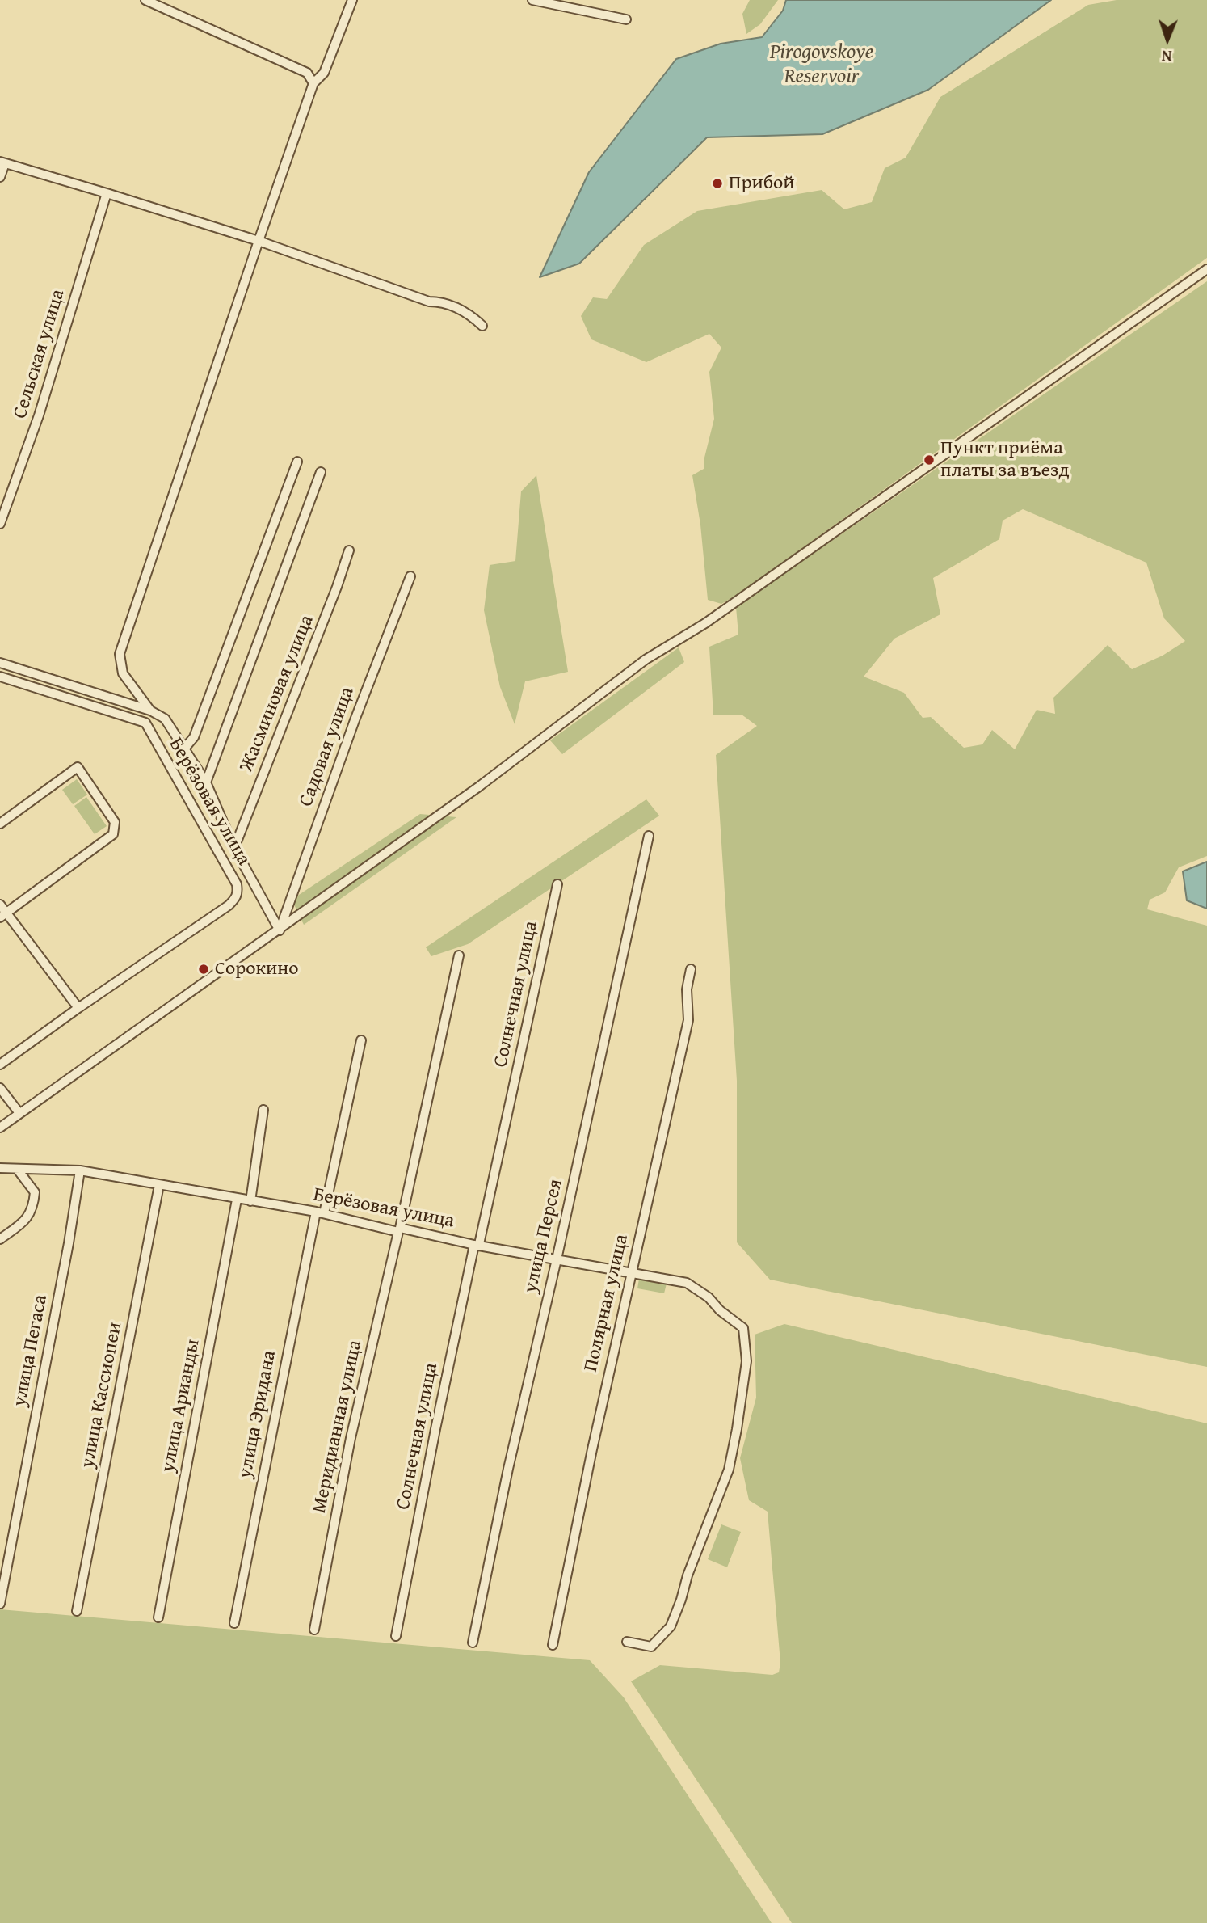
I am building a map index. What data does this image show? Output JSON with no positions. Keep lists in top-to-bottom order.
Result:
{
  "streets": {
    "street": [
      "Сельская улица",
      "Жасминовая улица",
      "Садовая улица",
      "Берёзовая улица",
      "Солнечная улица",
      "улица Персея",
      "Полярная улица",
      "улица Пегаса",
      "улица Кассиопеи",
      "улица Арианды",
      "улица Эридана",
      "Меридианная улица"
    ]
  },
  "crossings": [
    ["Берёзовая улица", "Солнечная улица"],
    ["Берёзовая улица", "улица Персея"],
    ["Берёзовая улица", "Полярная улица"],
    ["Берёзовая улица", "улица Пегаса"],
    ["Берёзовая улица", "улица Кассиопеи"],
    ["Берёзовая улица", "улица Арианды"],
    ["Берёзовая улица", "улица Эридана"],
    ["Берёзовая улица", "Меридианная улица"]
  ],
  "water": ["Pirogovskoye Reservoir"],
  "places": ["Прибой", "Пункт приёма платы за въезд", "Сорокино"],
  "north": "bottom"
}
